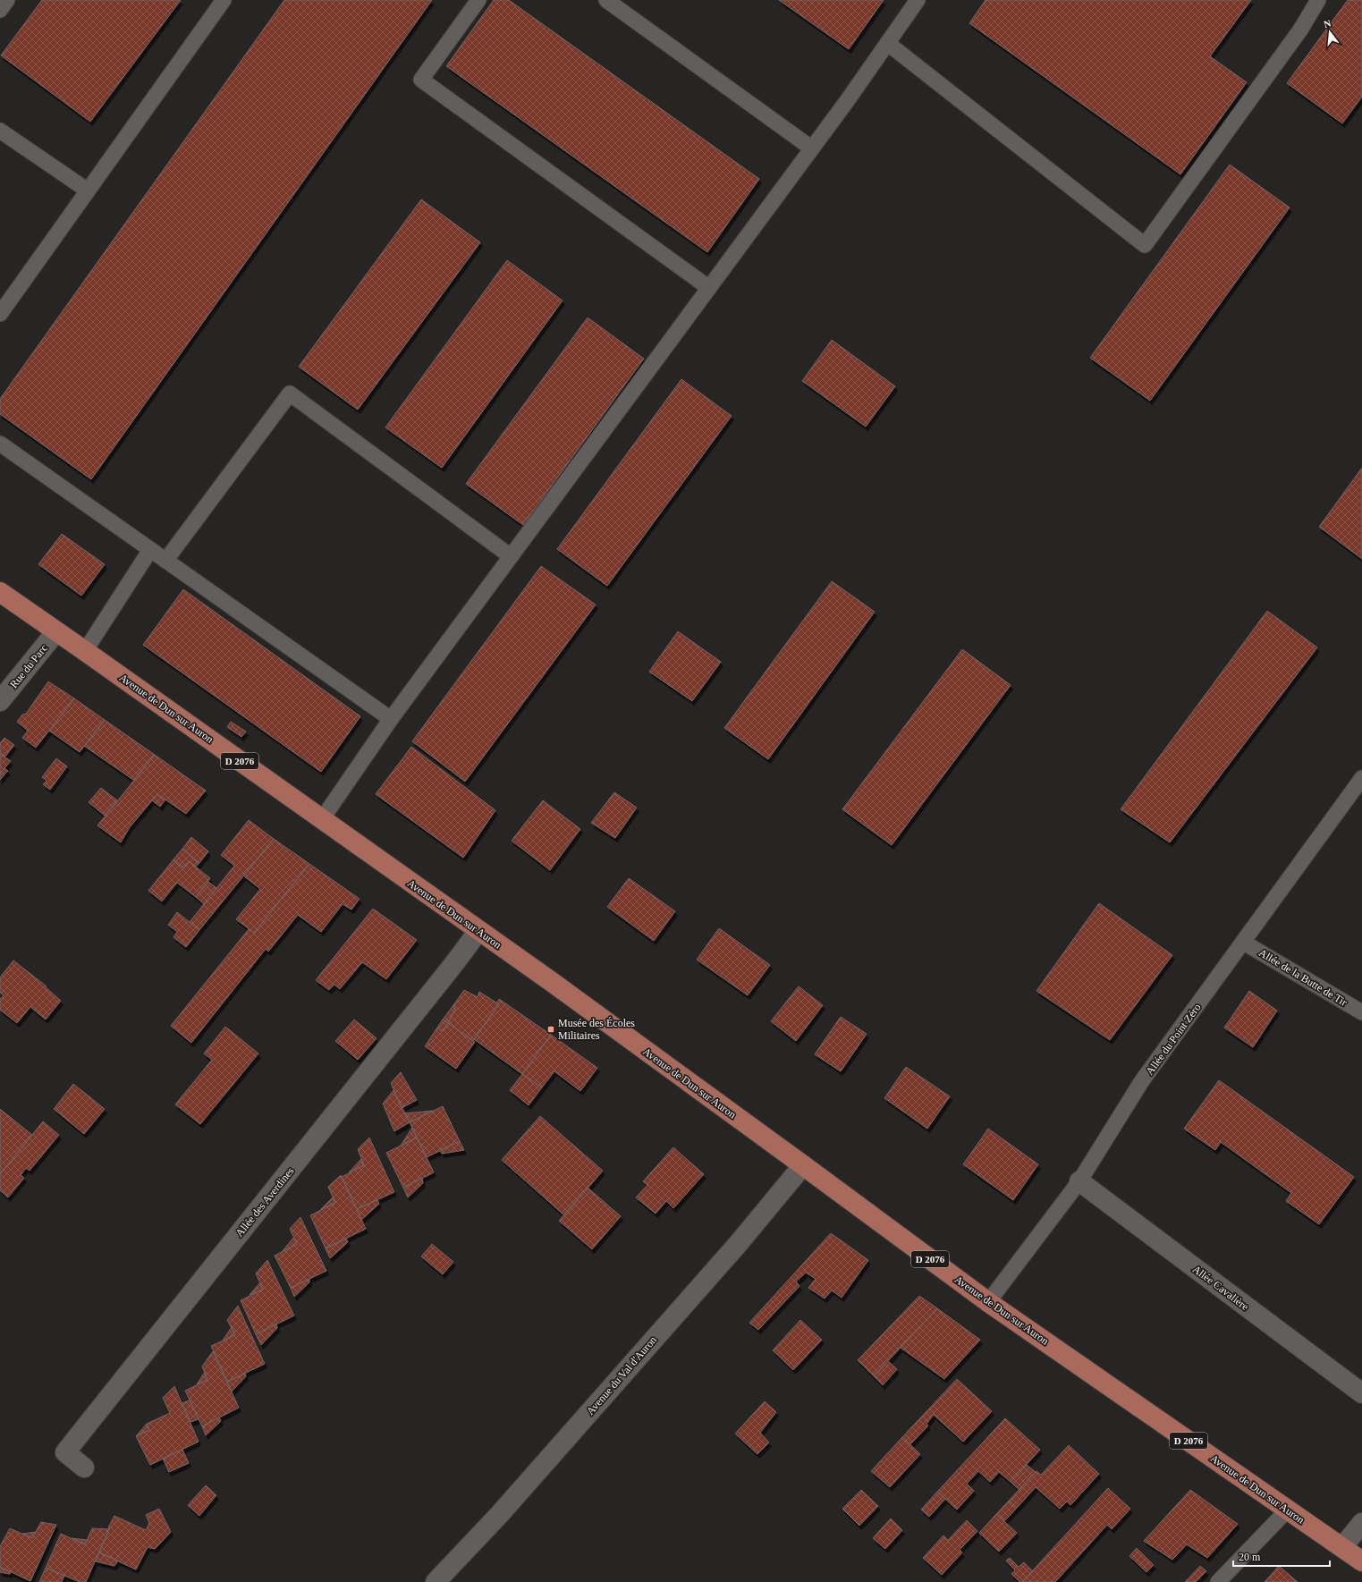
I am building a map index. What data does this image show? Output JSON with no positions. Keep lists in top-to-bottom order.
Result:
{
  "streets": {
    "main road": ["Avenue de Dun sur Auron", "D 2076"],
    "street": [
      "Rue du Parc",
      "Allée des Averdines",
      "Allée Cavalière",
      "Avenue du Val d'Auron"
    ],
    "lane": ["Allée de la Butte de Tir", "Allée du Point Zéro"]
  },
  "crossings": [
    ["Rue du Parc", "Avenue de Dun sur Auron"],
    ["Avenue de Dun sur Auron", "Allée du Point Zéro"],
    ["Avenue de Dun sur Auron", "Allée des Averdines"],
    ["Avenue de Dun sur Auron", "Avenue du Val d'Auron"],
    ["Allée de la Butte de Tir", "Allée du Point Zéro"],
    ["Allée du Point Zéro", "Allée Cavalière"]
  ],
  "places": {
    "transit": ["Musée des Écoles Militaires"]
  },
  "scale_bar": "20 m",
  "north": "top"
}
